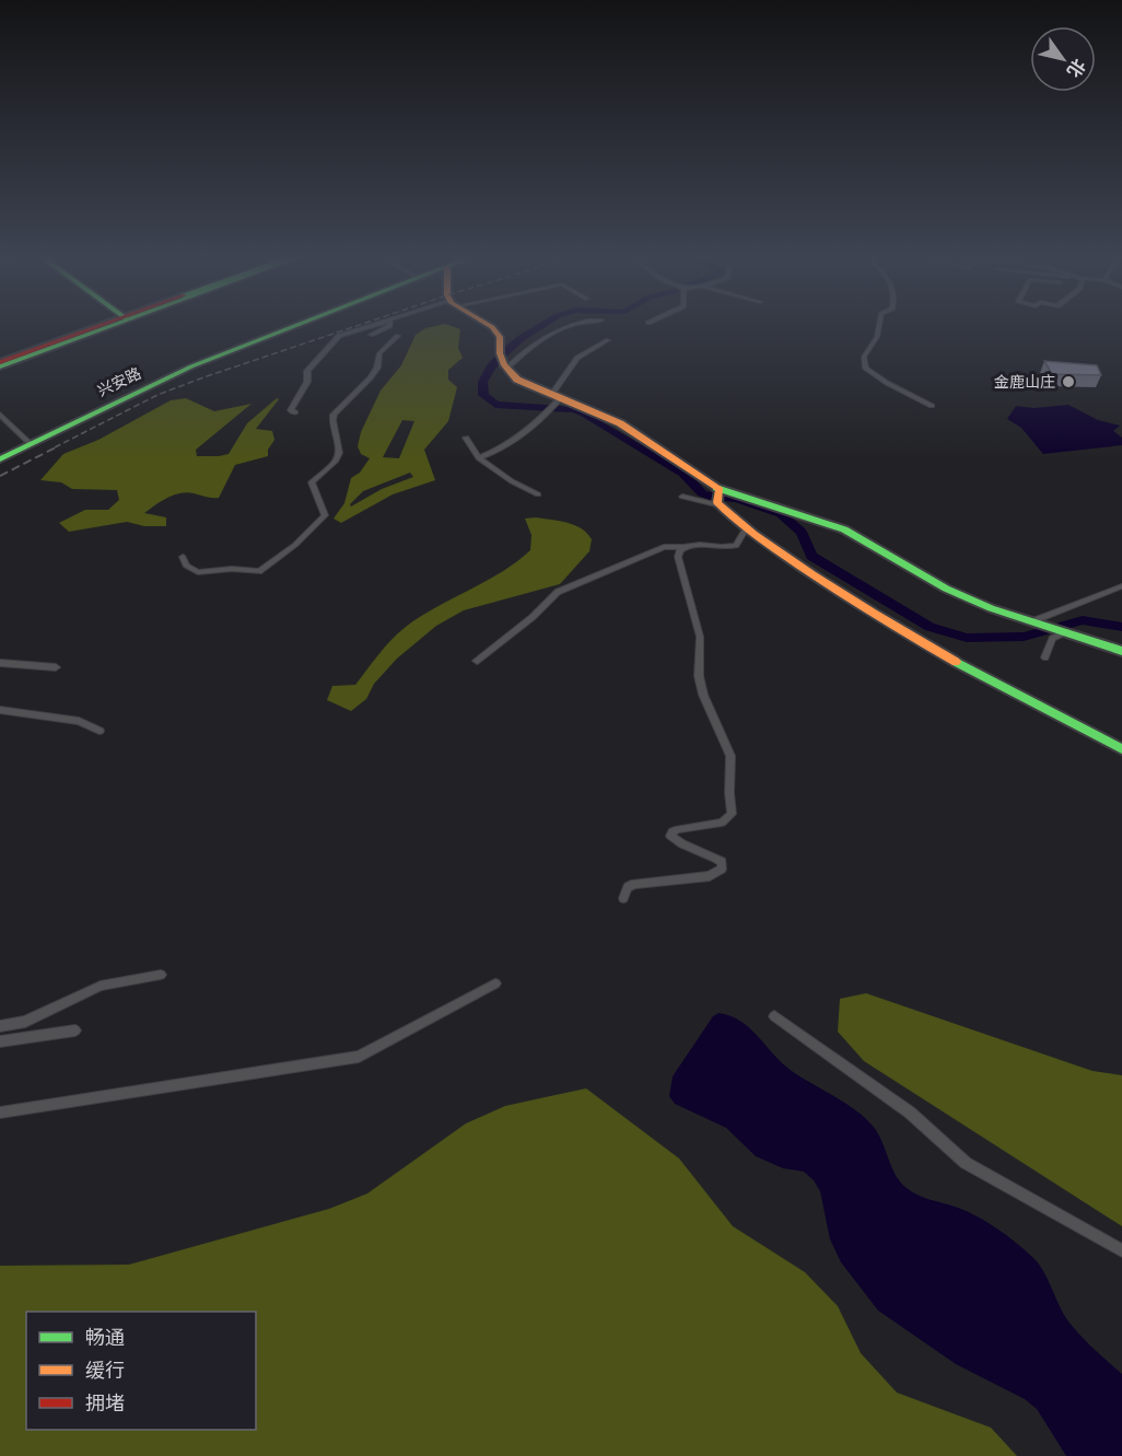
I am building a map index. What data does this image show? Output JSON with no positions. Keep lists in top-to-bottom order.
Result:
{
  "streets": {
    "main road": ["兴安路"]
  },
  "places": ["金鹿山庄"],
  "legend": ["畅通", "缓行", "拥堵"],
  "north": "bottom right"
}
